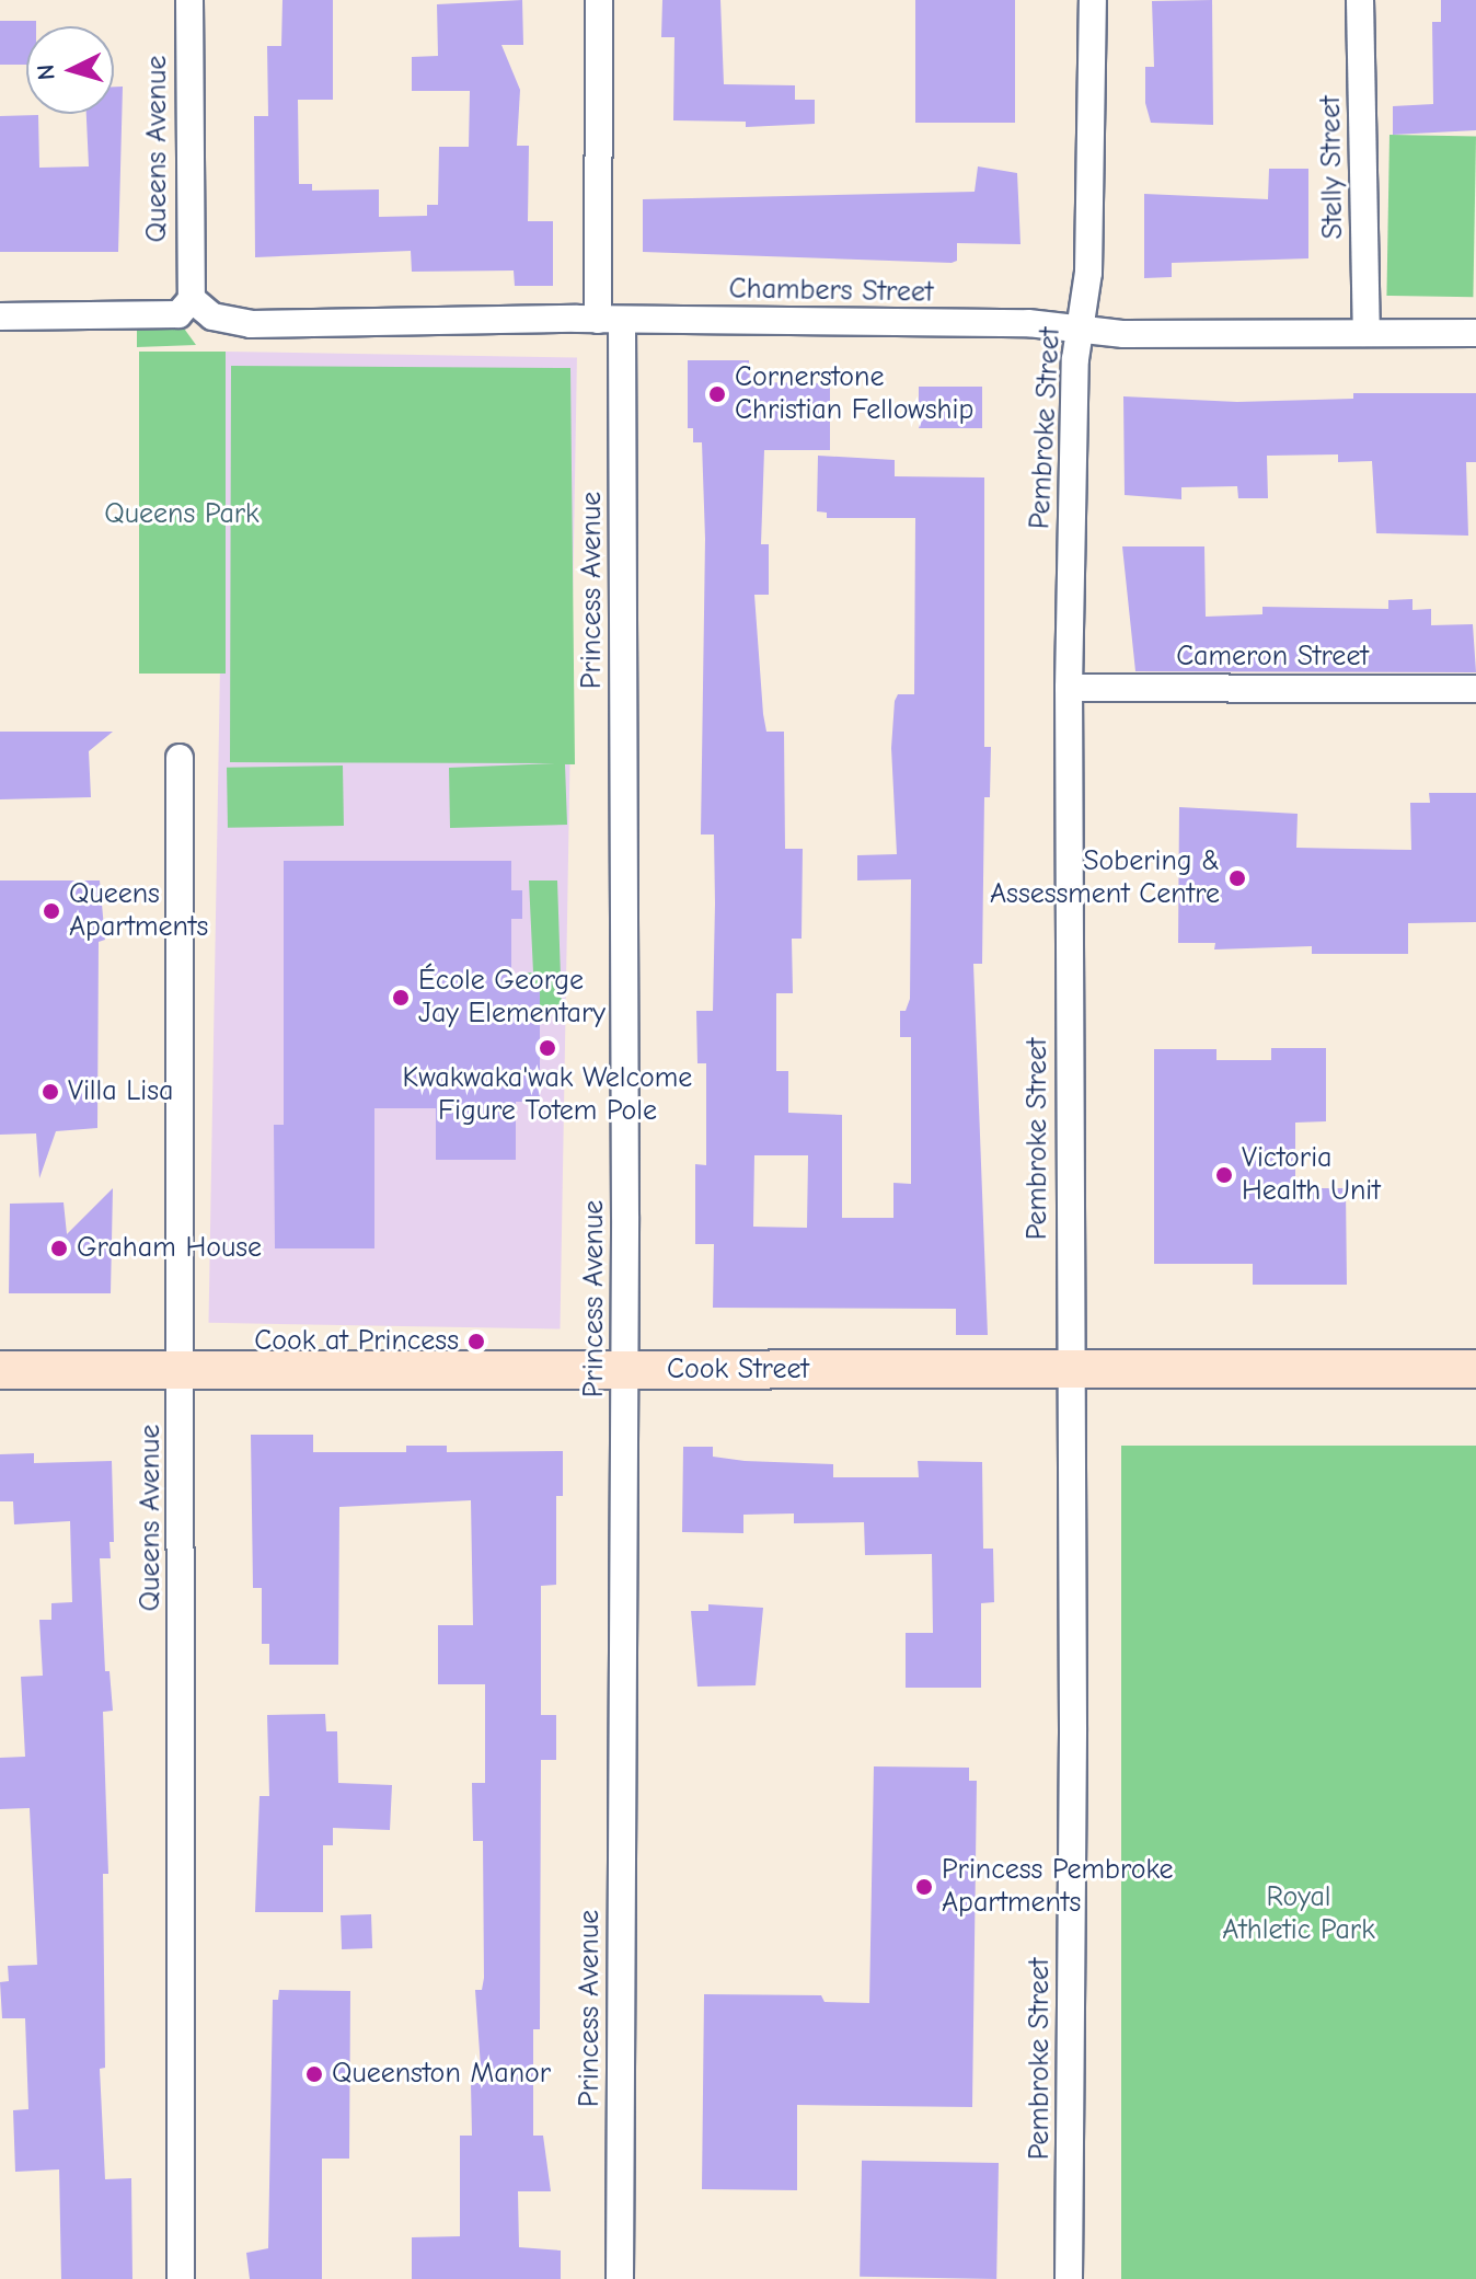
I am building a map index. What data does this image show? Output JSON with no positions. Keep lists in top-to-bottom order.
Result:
{
  "streets": {
    "main road": ["Cook Street"],
    "street": [
      "Queens Avenue",
      "Stelly Street",
      "Chambers Street",
      "Pembroke Street",
      "Princess Avenue",
      "Cameron Street"
    ]
  },
  "crossings": [
    ["Queens Avenue", "Chambers Street"],
    ["Queens Avenue", "Cook Street"],
    ["Stelly Street", "Chambers Street"],
    ["Chambers Street", "Pembroke Street"],
    ["Chambers Street", "Princess Avenue"],
    ["Pembroke Street", "Cameron Street"],
    ["Pembroke Street", "Cook Street"],
    ["Princess Avenue", "Cook Street"]
  ],
  "parks": ["Queens Park", "Royal Athletic Park"],
  "places": [
    "Cornerstone Christian Fellowship",
    "Sobering & Assessment Centre",
    "Queens Apartments",
    "École George Jay Elementary",
    "Kwakwaka'wak Welcome Figure Totem Pole",
    "Villa Lisa",
    "Victoria Health Unit",
    "Graham House",
    "Cook at Princess",
    "Princess Pembroke Apartments",
    "Queenston Manor"
  ],
  "north": "left"
}
